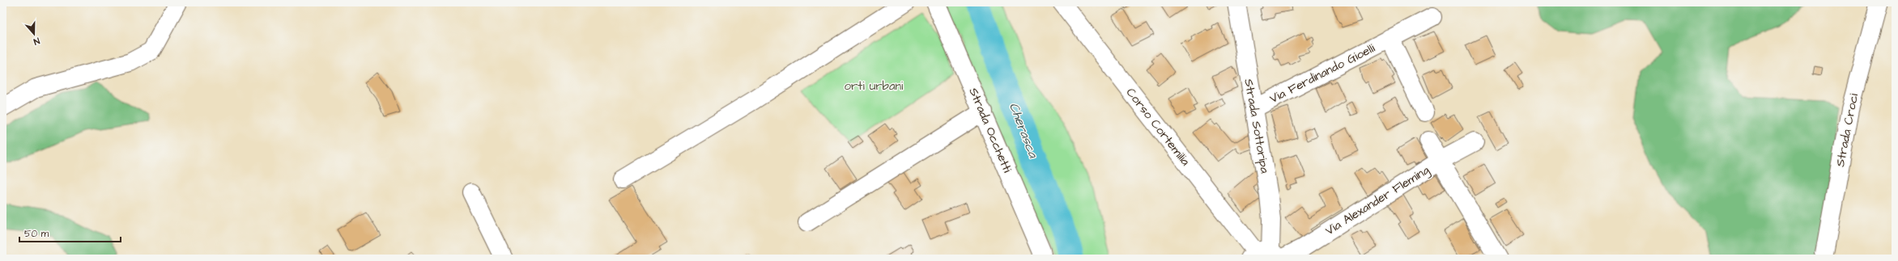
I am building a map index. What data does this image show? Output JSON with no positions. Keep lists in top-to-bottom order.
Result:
{
  "streets": {
    "street": [
      "Via Ferdinando Gioelli",
      "Strada Sottoripa",
      "Corso Cortemilia",
      "Strada Occhetti",
      "Strada Croci",
      "Via Alexander Fleming"
    ]
  },
  "crossings": [
    ["Via Ferdinando Gioelli", "Strada Sottoripa"],
    ["Strada Sottoripa", "Corso Cortemilia"],
    ["Strada Sottoripa", "Via Alexander Fleming"],
    ["Corso Cortemilia", "Via Alexander Fleming"]
  ],
  "water": ["Cherasca"],
  "parks": ["orti urbani"],
  "scale_bar": "50 m",
  "north": "bottom"
}
